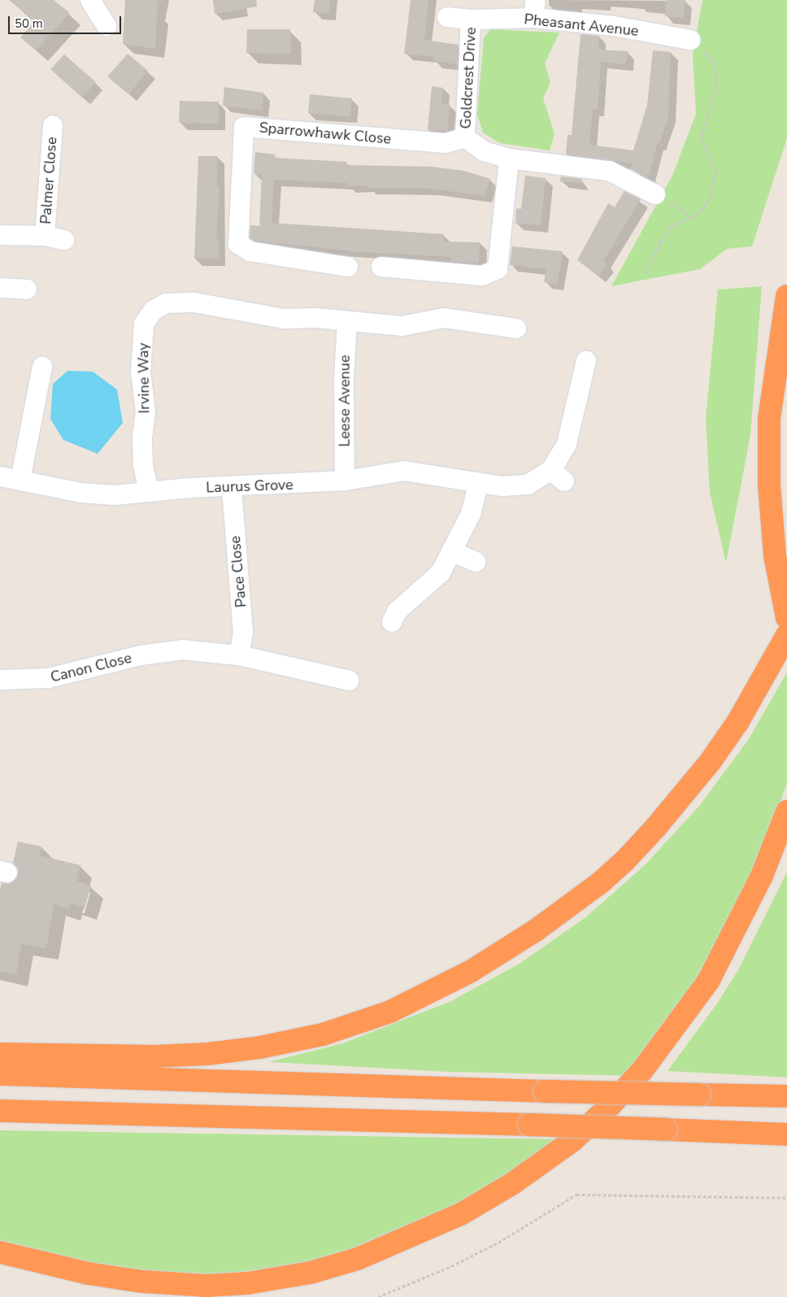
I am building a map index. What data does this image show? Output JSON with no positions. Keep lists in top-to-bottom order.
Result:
{
  "streets": {
    "street": [
      "Pheasant Avenue",
      "Goldcrest Drive",
      "Sparrowhawk Close",
      "Palmer Close",
      "Irvine Way",
      "Leese Avenue",
      "Laurus Grove",
      "Pace Close",
      "Canon Close"
    ]
  },
  "crossings": [
    ["Pheasant Avenue", "Goldcrest Drive"],
    ["Goldcrest Drive", "Sparrowhawk Close"],
    ["Irvine Way", "Leese Avenue"],
    ["Irvine Way", "Laurus Grove"],
    ["Leese Avenue", "Laurus Grove"],
    ["Laurus Grove", "Pace Close"],
    ["Pace Close", "Canon Close"]
  ],
  "scale_bar": "50 m"
}
